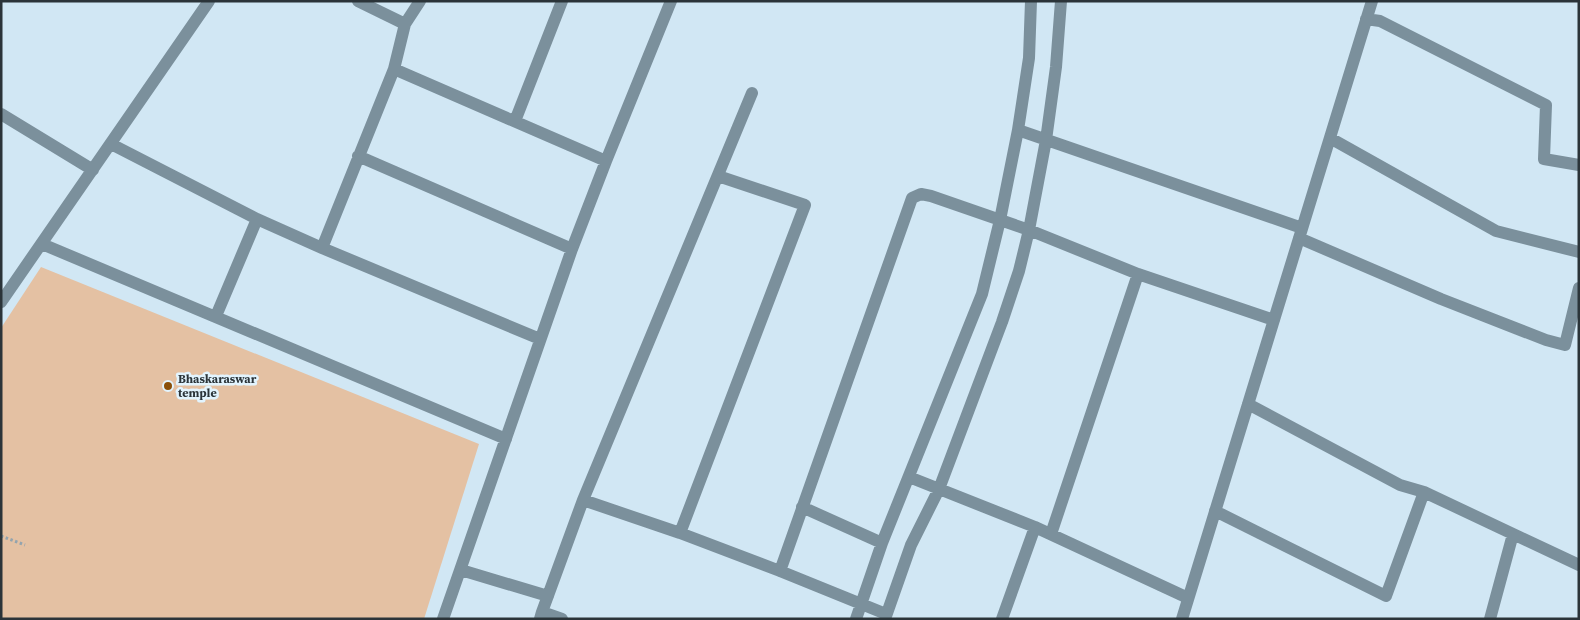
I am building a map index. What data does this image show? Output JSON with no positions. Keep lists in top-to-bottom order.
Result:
{
  "places": ["Bhaskaraswar temple"]
}
